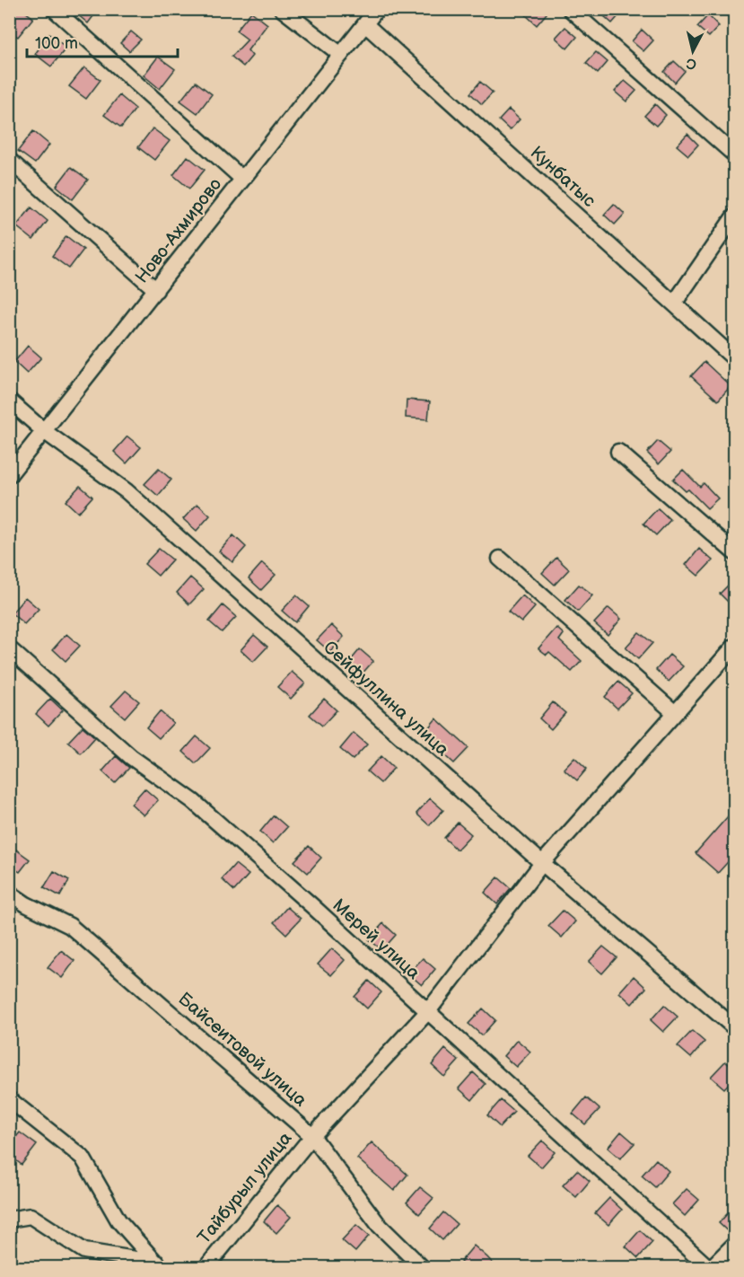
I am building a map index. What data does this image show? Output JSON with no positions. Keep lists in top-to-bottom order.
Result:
{
  "streets": {
    "street": [
      "Кунбатыс",
      "Ново-Ахмирово",
      "Сейфуллина улица",
      "Мерей улица",
      "Байсеитовой улица",
      "Тайбурыл улица"
    ]
  },
  "crossings": [
    ["Кунбатыс", "Ново-Ахмирово"],
    ["Ново-Ахмирово", "Сейфуллина улица"],
    ["Сейфуллина улица", "Тайбурыл улица"],
    ["Мерей улица", "Тайбурыл улица"],
    ["Байсеитовой улица", "Тайбурыл улица"]
  ],
  "scale_bar": "100 m",
  "north": "bottom"
}
